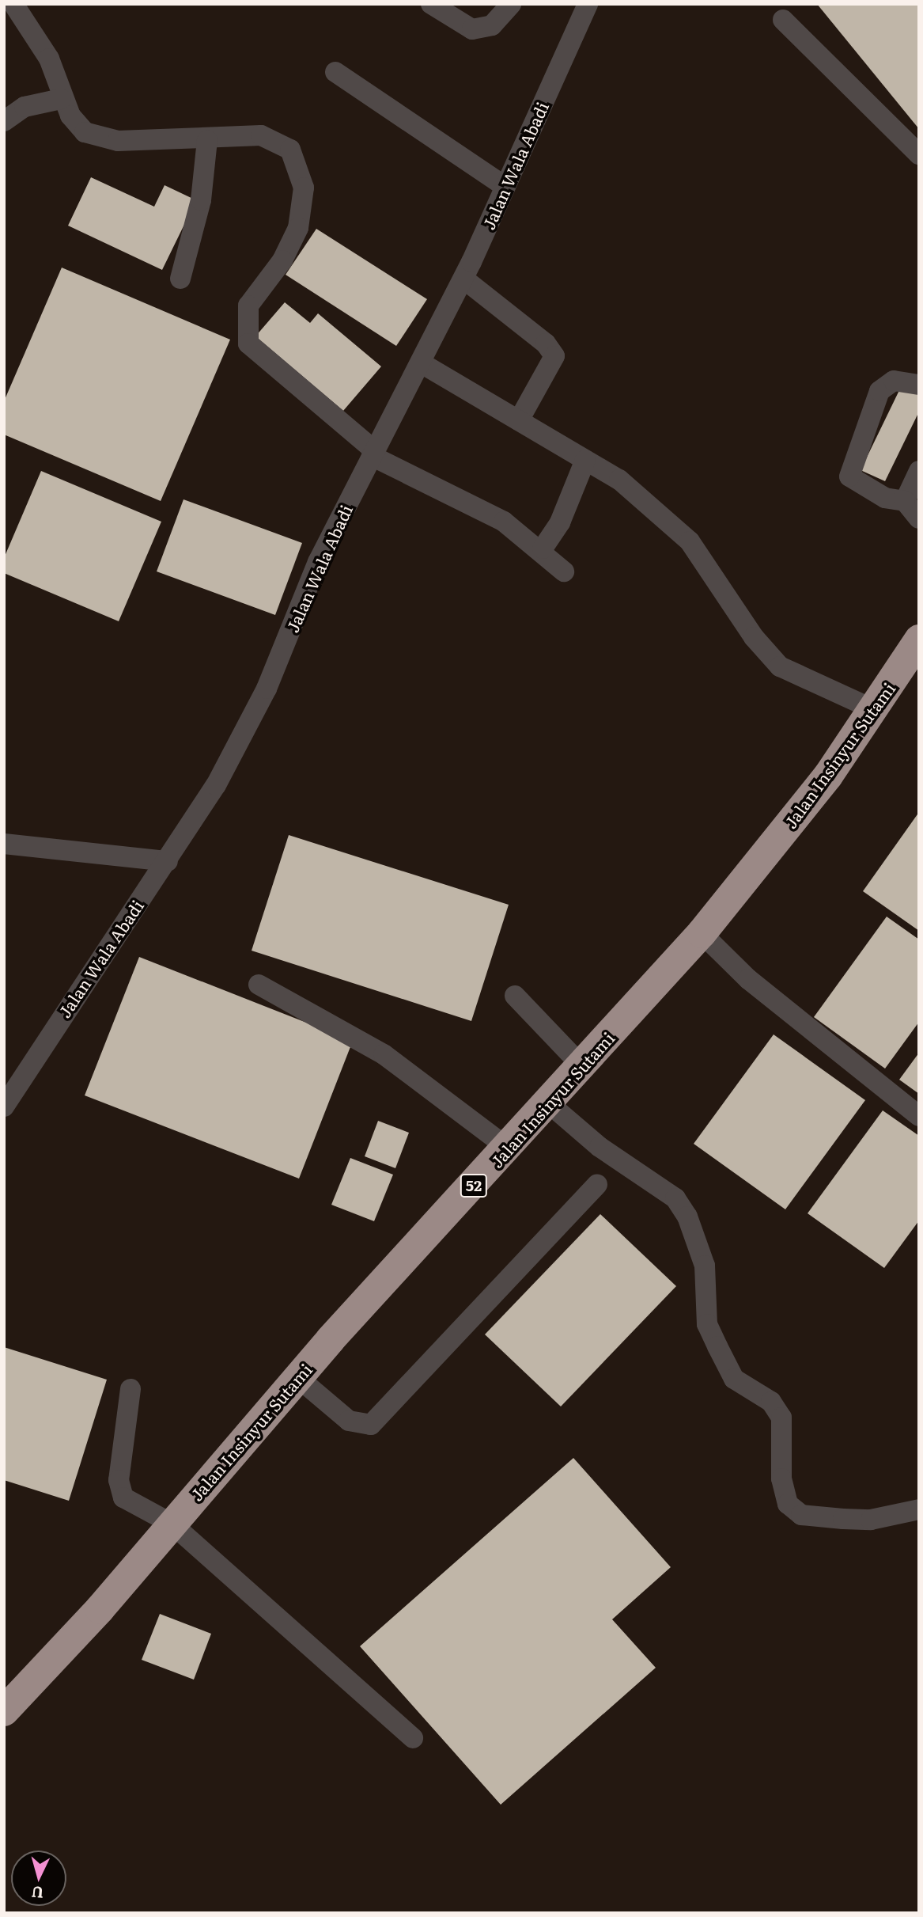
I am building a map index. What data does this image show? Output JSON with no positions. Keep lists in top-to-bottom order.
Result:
{
  "streets": {
    "highway": ["Jalan Insinyur Sutami", "52"],
    "street": ["Jalan Wala Abadi"]
  },
  "north": "bottom"
}
